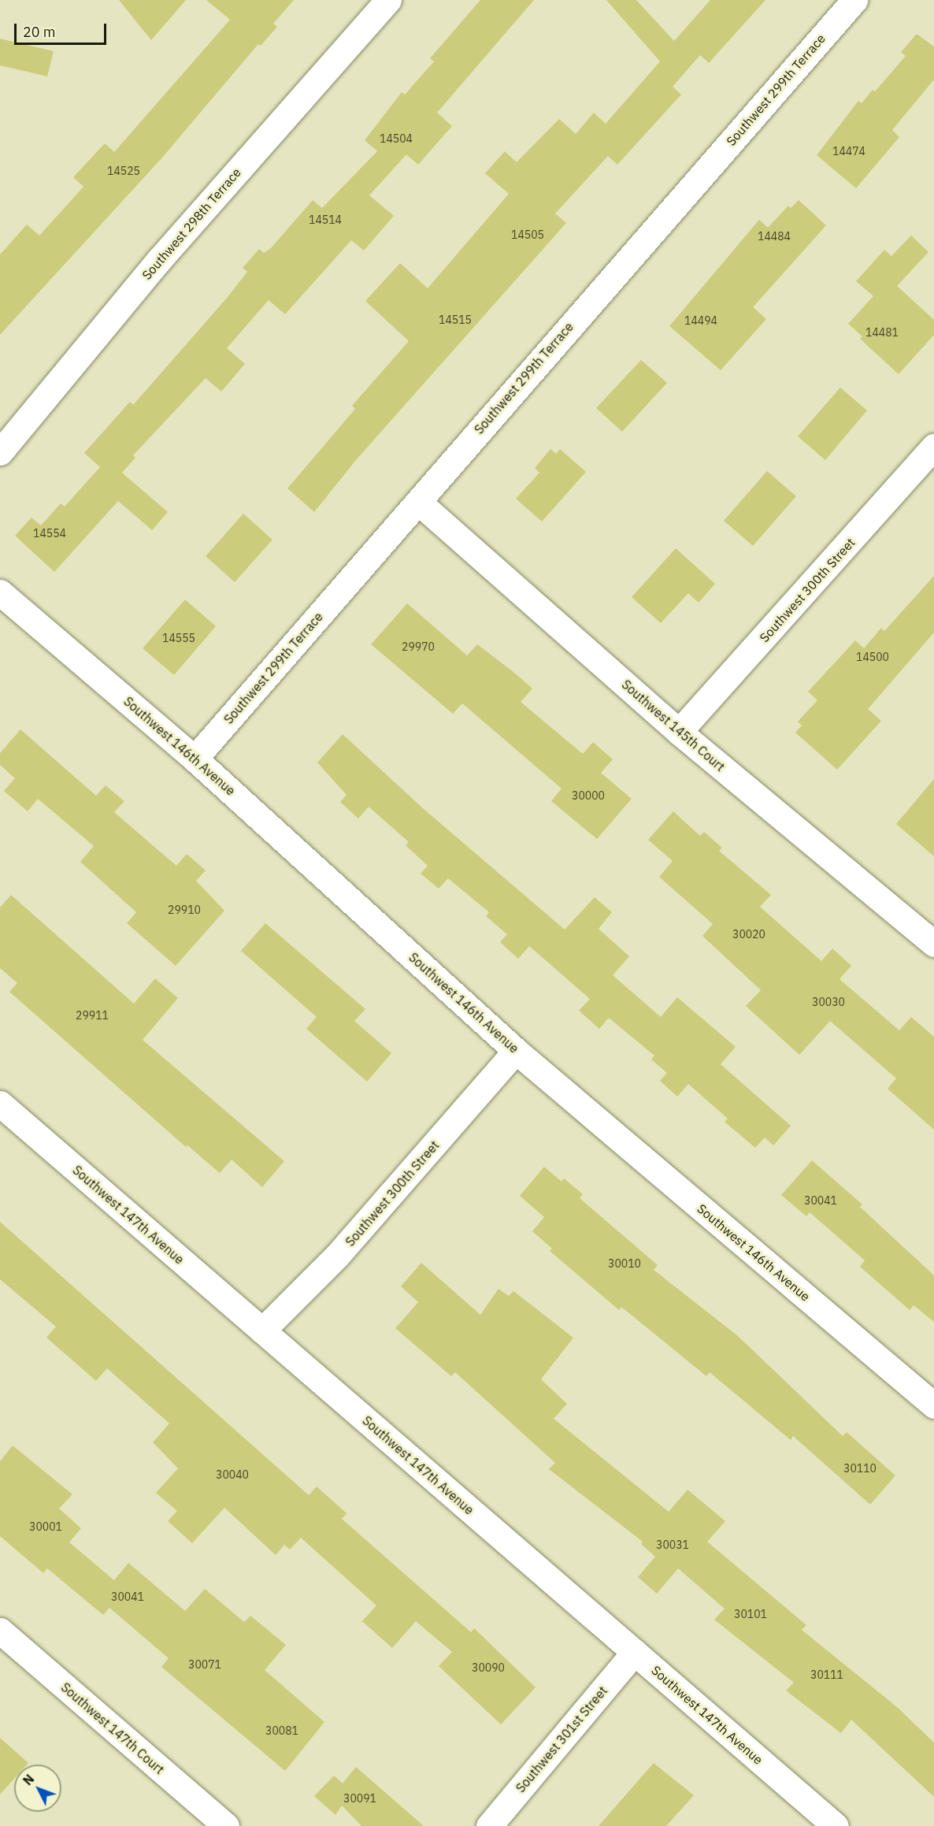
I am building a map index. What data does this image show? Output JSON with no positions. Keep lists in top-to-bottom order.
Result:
{
  "streets": {
    "street": [
      "Southwest 299th Terrace",
      "Southwest 298th Terrace",
      "Southwest 300th Street",
      "Southwest 145th Court",
      "Southwest 146th Avenue",
      "Southwest 147th Avenue",
      "Southwest 147th Court",
      "Southwest 301st Street"
    ]
  },
  "crossings": [
    ["Southwest 299th Terrace", "Southwest 145th Court"],
    ["Southwest 299th Terrace", "Southwest 146th Avenue"],
    ["Southwest 300th Street", "Southwest 145th Court"],
    ["Southwest 300th Street", "Southwest 146th Avenue"],
    ["Southwest 300th Street", "Southwest 147th Avenue"],
    ["Southwest 147th Avenue", "Southwest 301st Street"]
  ],
  "house_numbers": [
    "14504",
    "14474",
    "14525",
    "14514",
    "14505",
    "14484",
    "14515",
    "14494",
    "14481",
    "14554",
    "14555",
    "29970",
    "14500",
    "30000",
    "29910",
    "30020",
    "30030",
    "29911",
    "30041",
    "30010",
    "30110",
    "30040",
    "30001",
    "30031",
    "30041",
    "30101",
    "30071",
    "30090",
    "30111",
    "30081",
    "30091"
  ],
  "scale_bar": "20 m",
  "north": "top left"
}
